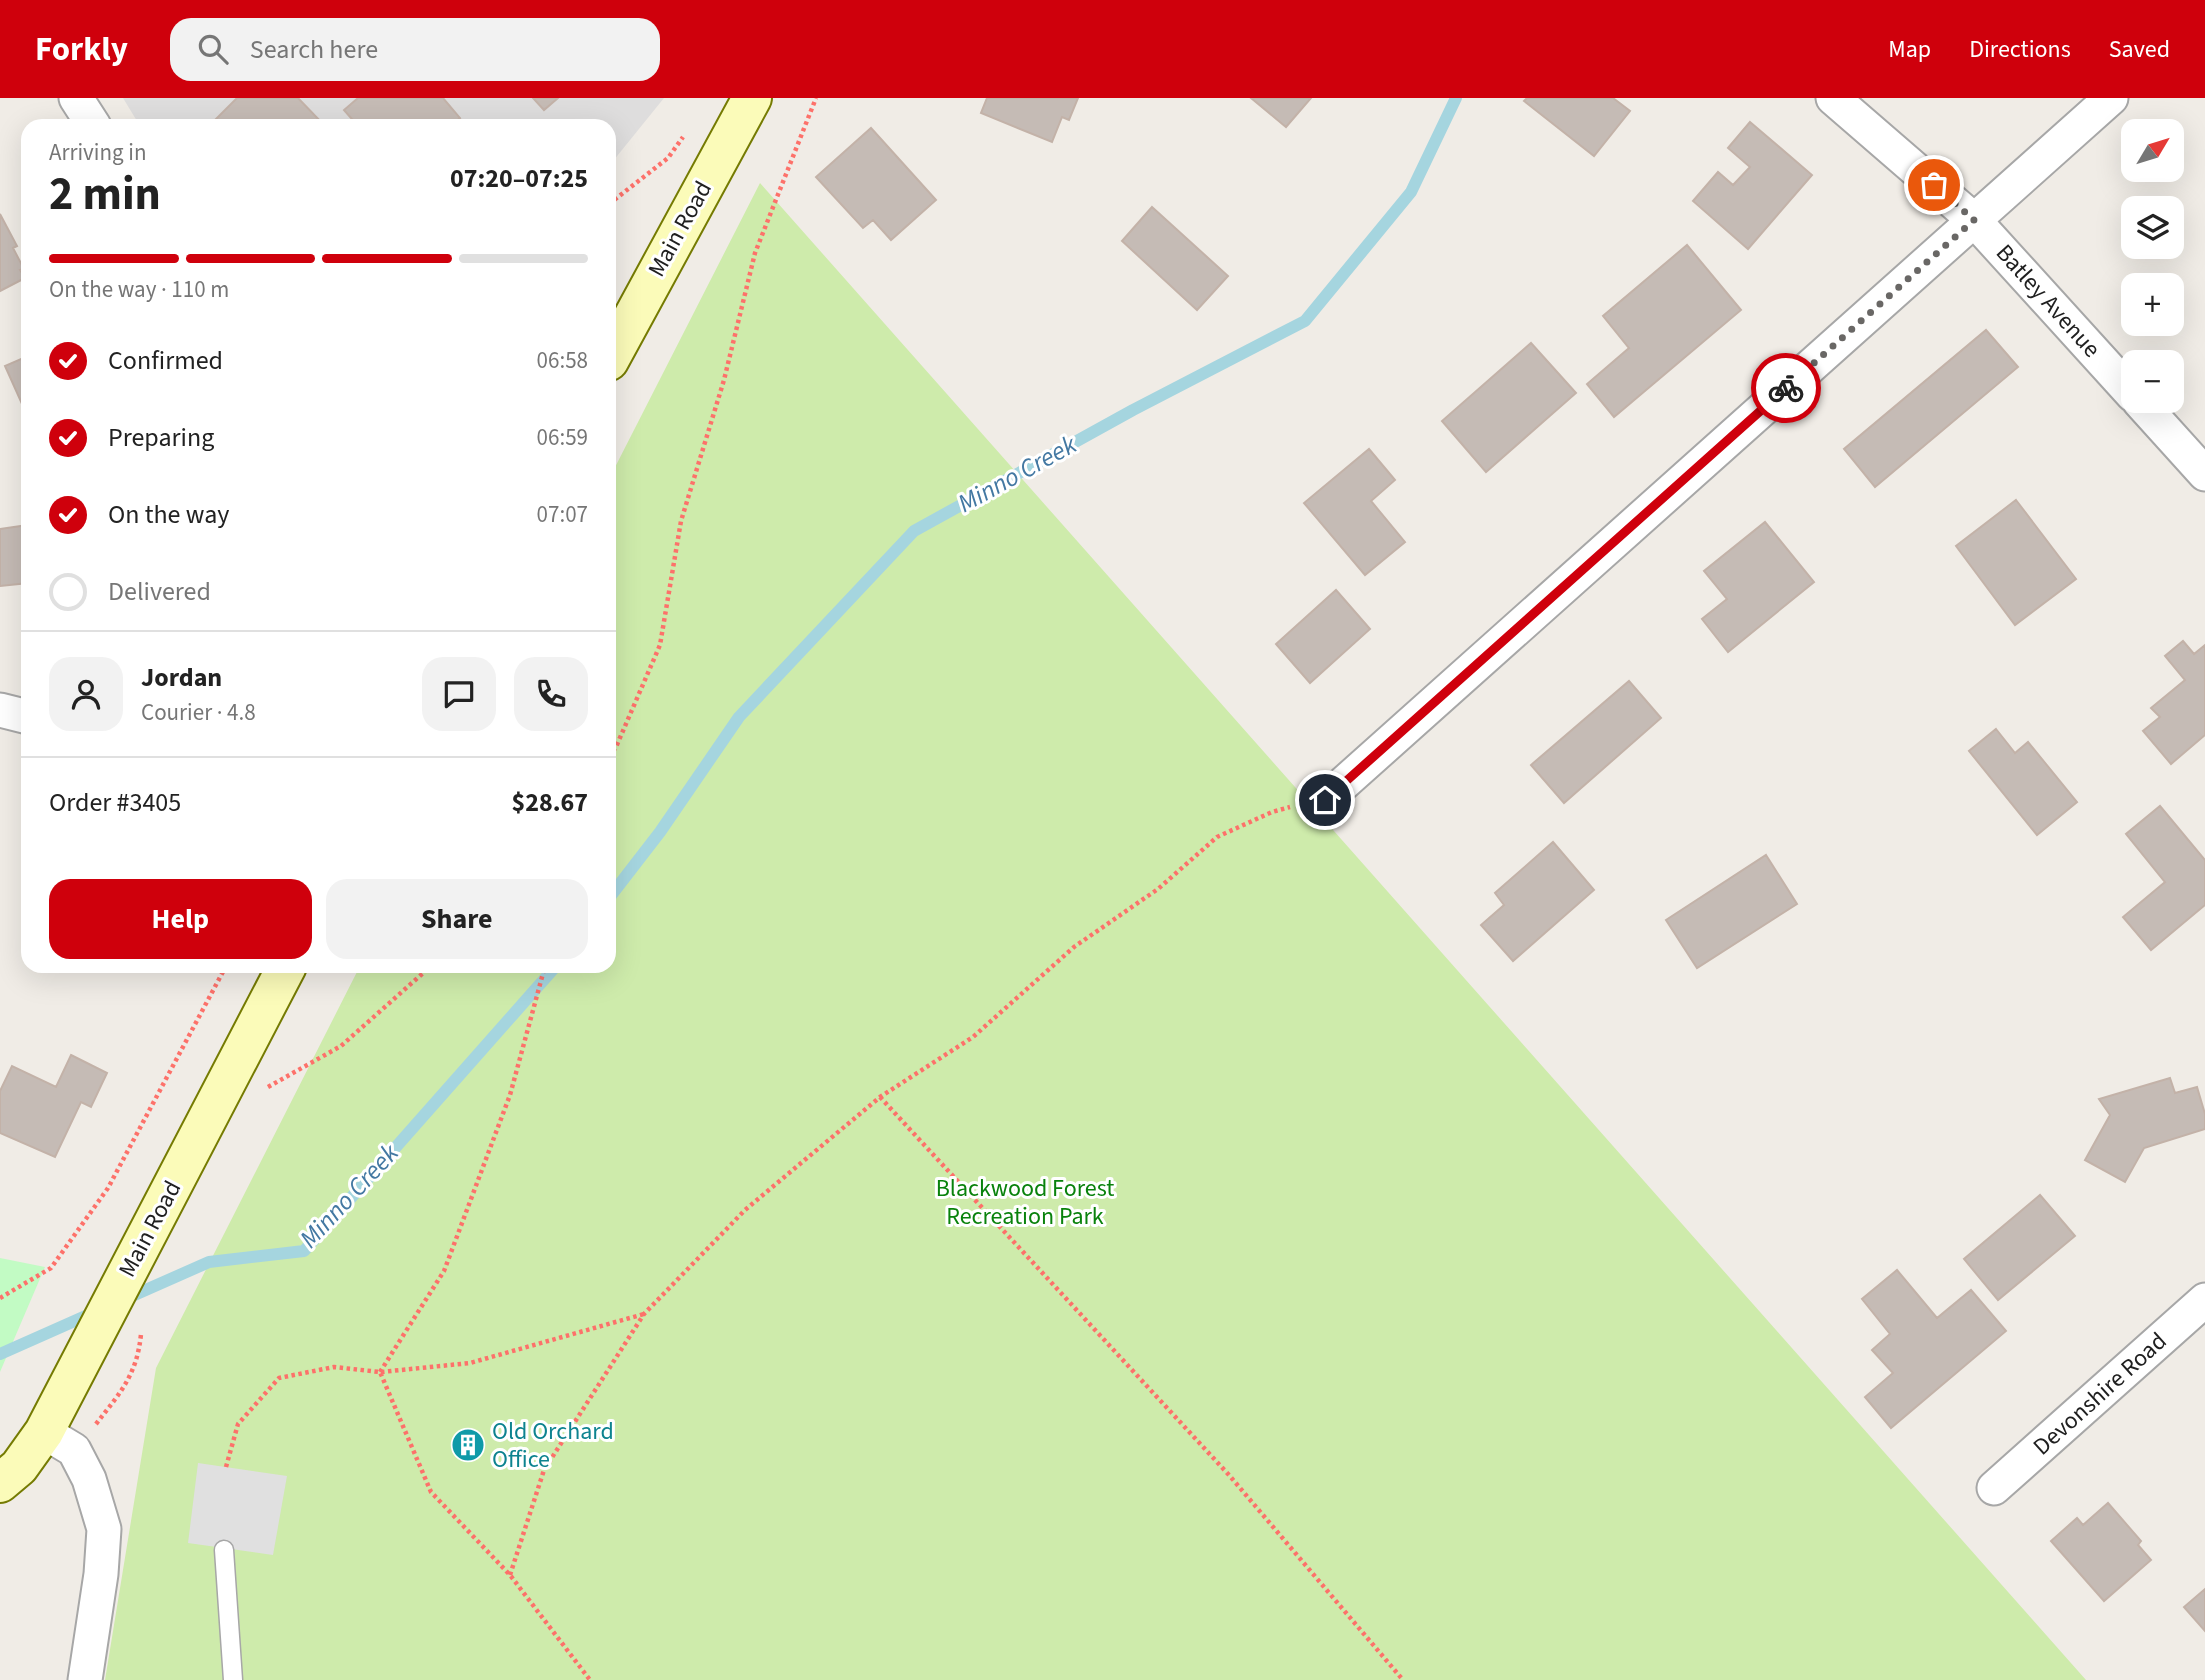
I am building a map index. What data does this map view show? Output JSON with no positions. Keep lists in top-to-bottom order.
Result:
{
  "streets": {
    "main road": ["Main Road"],
    "street": ["Batley Avenue", "Devonshire Road"]
  },
  "water": ["Minno Creek"],
  "parks": ["Blackwood Forest Recreation Park"],
  "places": {
    "building": ["Old Orchard Office"]
  },
  "north": "top right",
  "page": {
    "header": "Forkly",
    "search": "Search here",
    "nav": ["Map", "Directions", "Saved"],
    "map_buttons": ["+", "−"],
    "heading": ["2 min", "Arriving in", "07:20–07:25"],
    "panel": [
      "Jordan",
      "Courier · 4.8",
      "Order #3405",
      "$28.67"
    ],
    "bar": "On the way · 110 m",
    "list": [
      ["Confirmed", "06:58"],
      ["Preparing", "06:59"],
      ["On the way", "07:07"],
      "Delivered"
    ],
    "buttons": ["Help", "Share"]
  }
}
